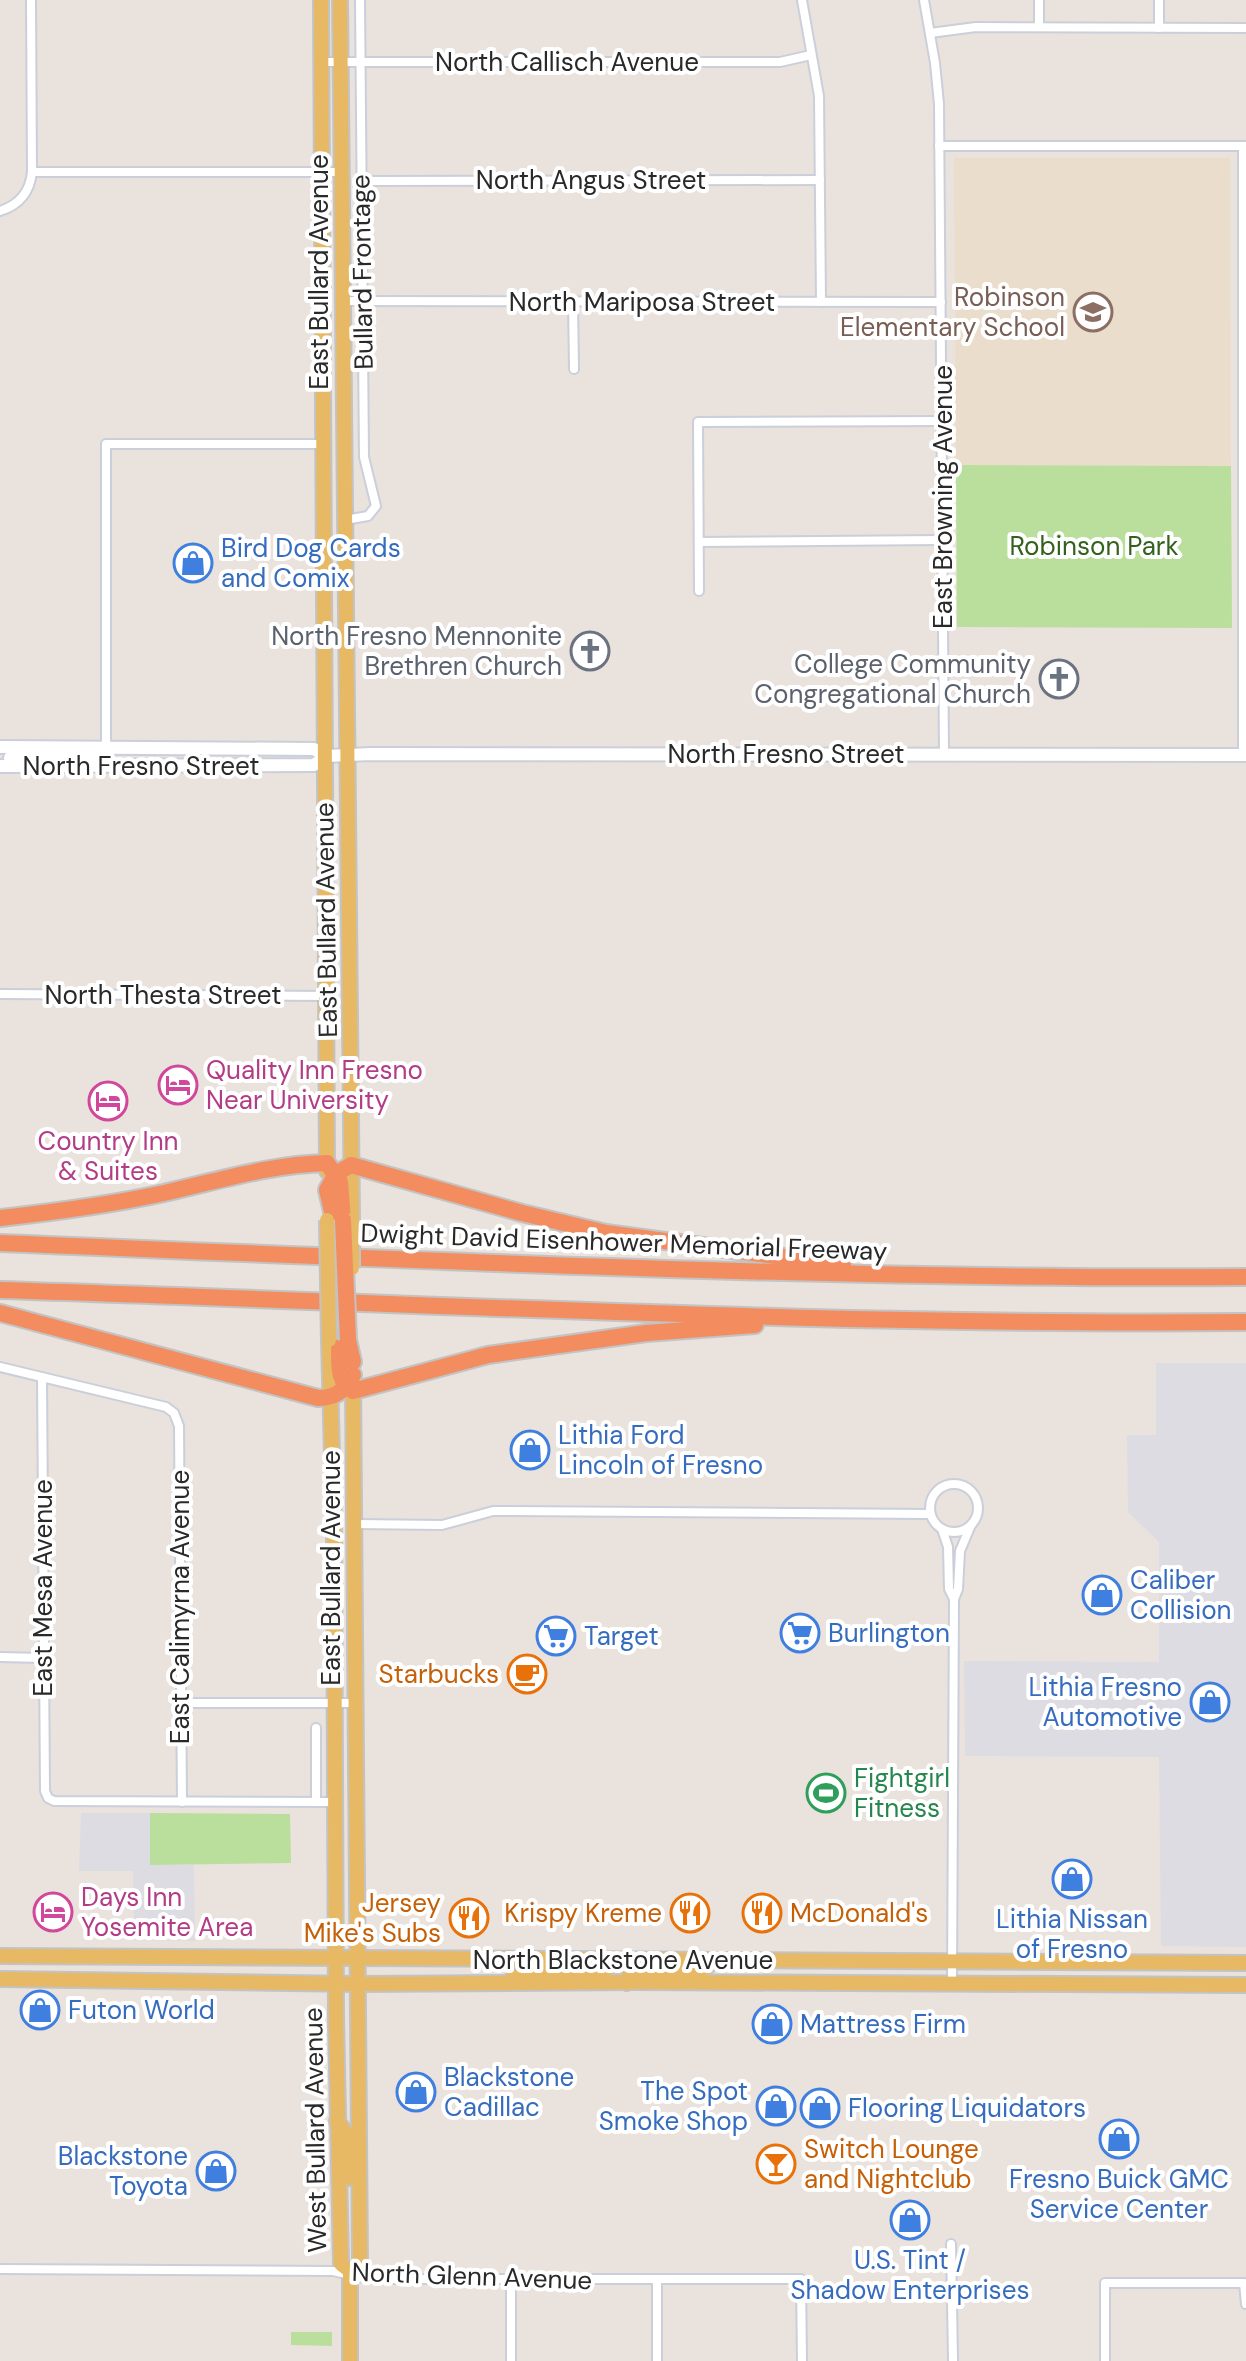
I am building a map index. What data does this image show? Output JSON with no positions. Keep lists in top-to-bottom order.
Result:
{
  "streets": {
    "highway": ["Dwight David Eisenhower Memorial Freeway"],
    "main road": [
      "East Bullard Avenue",
      "North Fresno Street",
      "North Blackstone Avenue",
      "West Bullard Avenue"
    ],
    "street": [
      "North Callisch Avenue",
      "North Angus Street",
      "Bullard Frontage",
      "North Mariposa Street",
      "East Browning Avenue",
      "North Thesta Street",
      "East Mesa Avenue",
      "East Calimyrna Avenue",
      "North Glenn Avenue"
    ]
  },
  "crossings": [
    ["North Callisch Avenue", "East Bullard Avenue"],
    ["North Callisch Avenue", "Bullard Frontage"],
    ["North Angus Street", "Bullard Frontage"],
    ["East Bullard Avenue", "Bullard Frontage"],
    ["East Bullard Avenue", "North Mariposa Street"],
    ["East Bullard Avenue", "North Fresno Street"],
    ["East Bullard Avenue", "North Thesta Street"],
    ["East Bullard Avenue", "North Blackstone Avenue"],
    ["East Bullard Avenue", "West Bullard Avenue"],
    ["Bullard Frontage", "North Mariposa Street"],
    ["North Mariposa Street", "East Browning Avenue"],
    ["East Browning Avenue", "North Fresno Street"],
    ["East Mesa Avenue", "East Calimyrna Avenue"],
    ["North Blackstone Avenue", "West Bullard Avenue"],
    ["West Bullard Avenue", "North Glenn Avenue"]
  ],
  "parks": ["Robinson Park"],
  "places": {
    "school or university": ["Robinson Elementary School"],
    "shop": [
      "Bird Dog Cards and Comix",
      "Lithia Ford Lincoln of Fresno",
      "Caliber Collision",
      "Lithia Fresno Automotive",
      "Lithia Nissan of Fresno",
      "Futon World",
      "Mattress Firm",
      "Blackstone Cadillac",
      "The Spot Smoke Shop",
      "Flooring Liquidators",
      "Fresno Buick GMC Service Center",
      "Blackstone Toyota",
      "U.S. Tint / Shadow Enterprises"
    ],
    "church": ["North Fresno Mennonite Brethren Church", "College Community Congregational Church"],
    "hotel": ["Quality Inn Fresno Near University", "Country Inn & Suites", "Days Inn Yosemite Area"],
    "supermarket": ["Burlington", "Target"],
    "cafe": ["Starbucks"],
    "sports": ["Fightgirl Fitness"],
    "restaurant": ["Krispy Kreme", "McDonald's", "Jersey Mike's Subs"],
    "bar": ["Switch Lounge and Nightclub"]
  }
}
